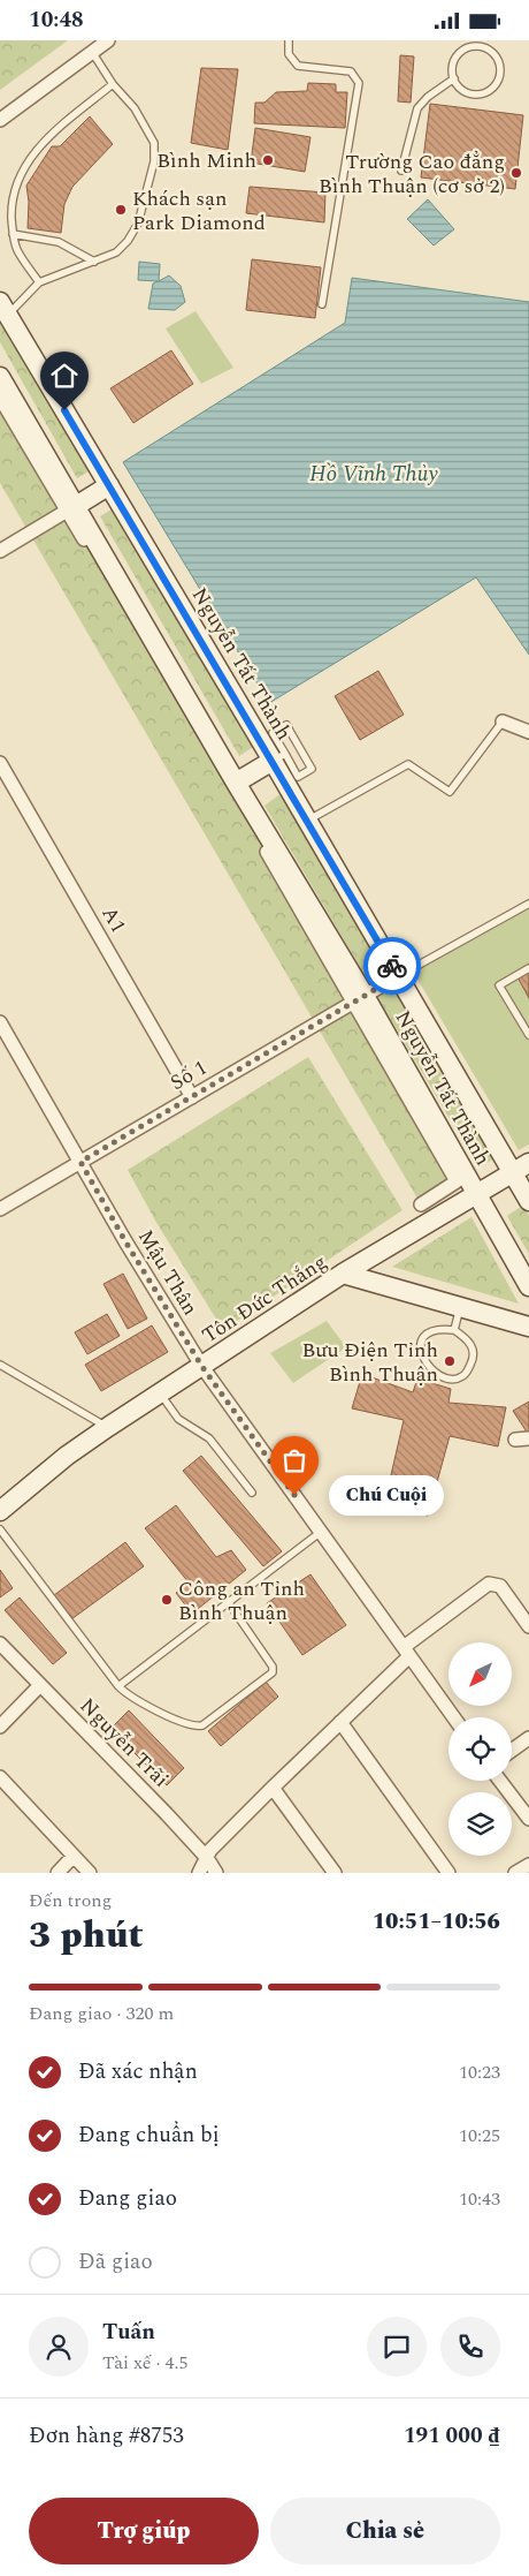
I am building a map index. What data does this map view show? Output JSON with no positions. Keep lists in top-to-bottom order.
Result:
{
  "streets": {
    "street": [
      "Nguyễn Tất Thành",
      "A1",
      "Số 1",
      "Mậu Thân",
      "Tôn Đức Thắng",
      "Nguyễn Trãi"
    ]
  },
  "crossings": [
    ["Nguyễn Tất Thành", "Số 1"],
    ["Nguyễn Tất Thành", "Tôn Đức Thắng"],
    ["A1", "Số 1"],
    ["Số 1", "Mậu Thân"],
    ["Mậu Thân", "Tôn Đức Thắng"]
  ],
  "water": ["Hồ Vĩnh Thủy"],
  "places": [
    "Bình Minh",
    "Trường Cao đẳng Bình Thuận (cơ sở 2)",
    "Khách sạn Park Diamond",
    "Bưu Điện Tỉnh Bình Thuận",
    "Chú Cuội",
    "Công an Tỉnh Bình Thuận"
  ],
  "north": "bottom left",
  "page": {
    "status": "10:48",
    "bubble": "Chú Cuội",
    "heading": ["3 phút", "Đến trong", "10:51–10:56"],
    "panel": [
      "Tuấn",
      "Tài xế · 4.5",
      "Đơn hàng #8753",
      "191 000 ₫"
    ],
    "bar": "Đang giao · 320 m",
    "list": [
      ["Đã xác nhận", "10:23"],
      ["Đang chuẩn bị", "10:25"],
      ["Đang giao", "10:43"],
      "Đã giao"
    ],
    "buttons": ["Trợ giúp", "Chia sẻ"]
  }
}
